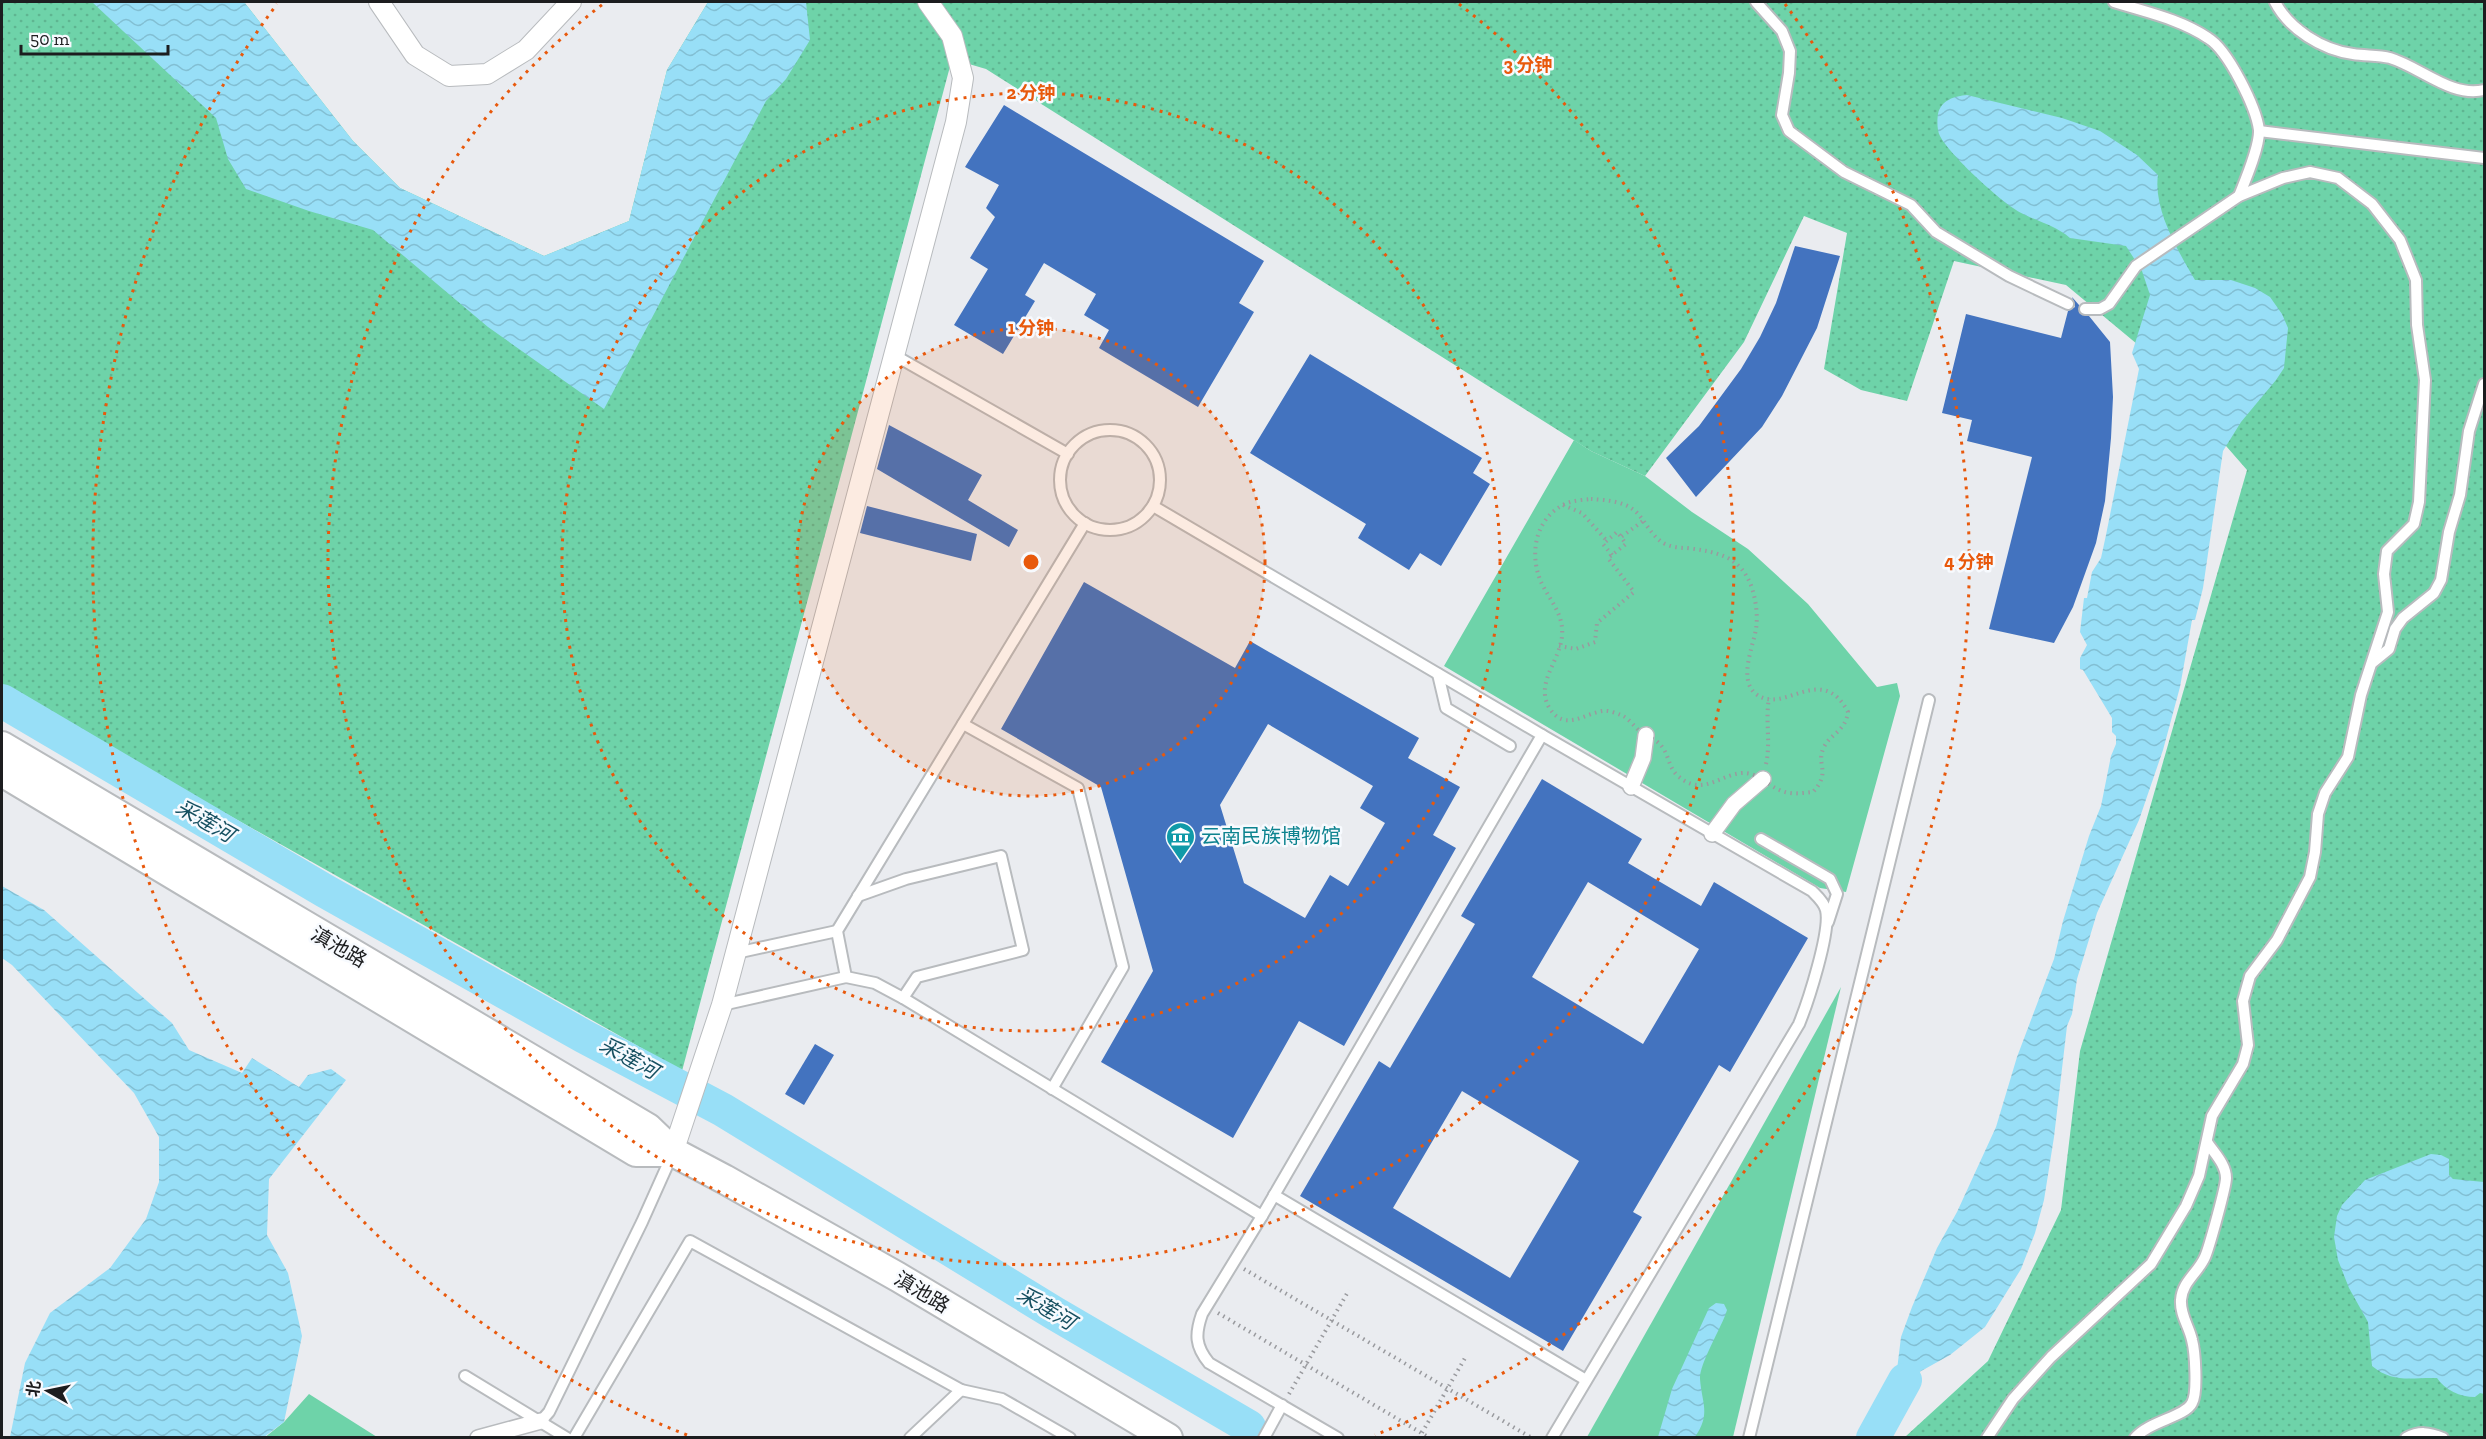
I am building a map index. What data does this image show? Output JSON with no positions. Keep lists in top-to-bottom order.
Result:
{
  "streets": {
    "main road": ["滇池路"]
  },
  "water": ["采莲河"],
  "places": {
    "museum": ["云南民族博物馆"]
  },
  "scale_bar": "50 m",
  "north": "left",
  "rings": [
    "3 分钟",
    "2 分钟",
    "1 分钟",
    "4 分钟"
  ]
}
